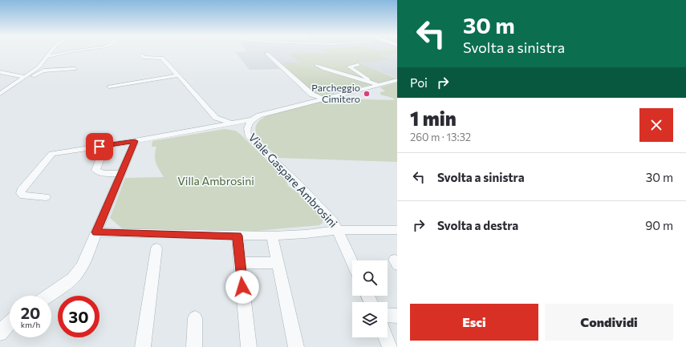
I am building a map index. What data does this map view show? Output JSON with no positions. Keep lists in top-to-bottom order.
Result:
{
  "streets": {
    "street": ["Viale Gaspare Ambrosini"]
  },
  "parks": ["Villa Ambrosini"],
  "places": ["Parcheggio Cimitero"],
  "page": {
    "turn": ["30 m", "Svolta a sinistra"],
    "then": "Poi",
    "heading": ["1 min", "260 m · 13:32"],
    "list": [
      {
        "name": "Svolta a sinistra",
        "value": "30 m"
      },
      {
        "name": "Svolta a destra",
        "value": "90 m"
      }
    ],
    "speed": "20 km/h",
    "limit": "30",
    "buttons": ["Esci", "Condividi"]
  }
}
